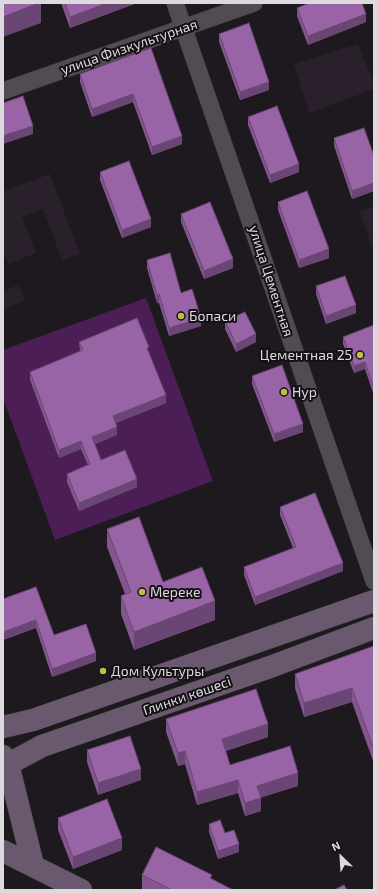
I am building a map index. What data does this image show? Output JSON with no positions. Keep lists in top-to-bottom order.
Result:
{
  "streets": {
    "main road": ["Глинки көшесі"],
    "street": ["улица Физкультурная", "улица Цементная"]
  },
  "crossings": [
    ["улица Физкультурная", "улица Цементная"]
  ],
  "places": [
    "Бопаси",
    "Цементная 25",
    "Нур",
    "Мереке",
    "Дом Культуры"
  ],
  "north": "top left"
}
